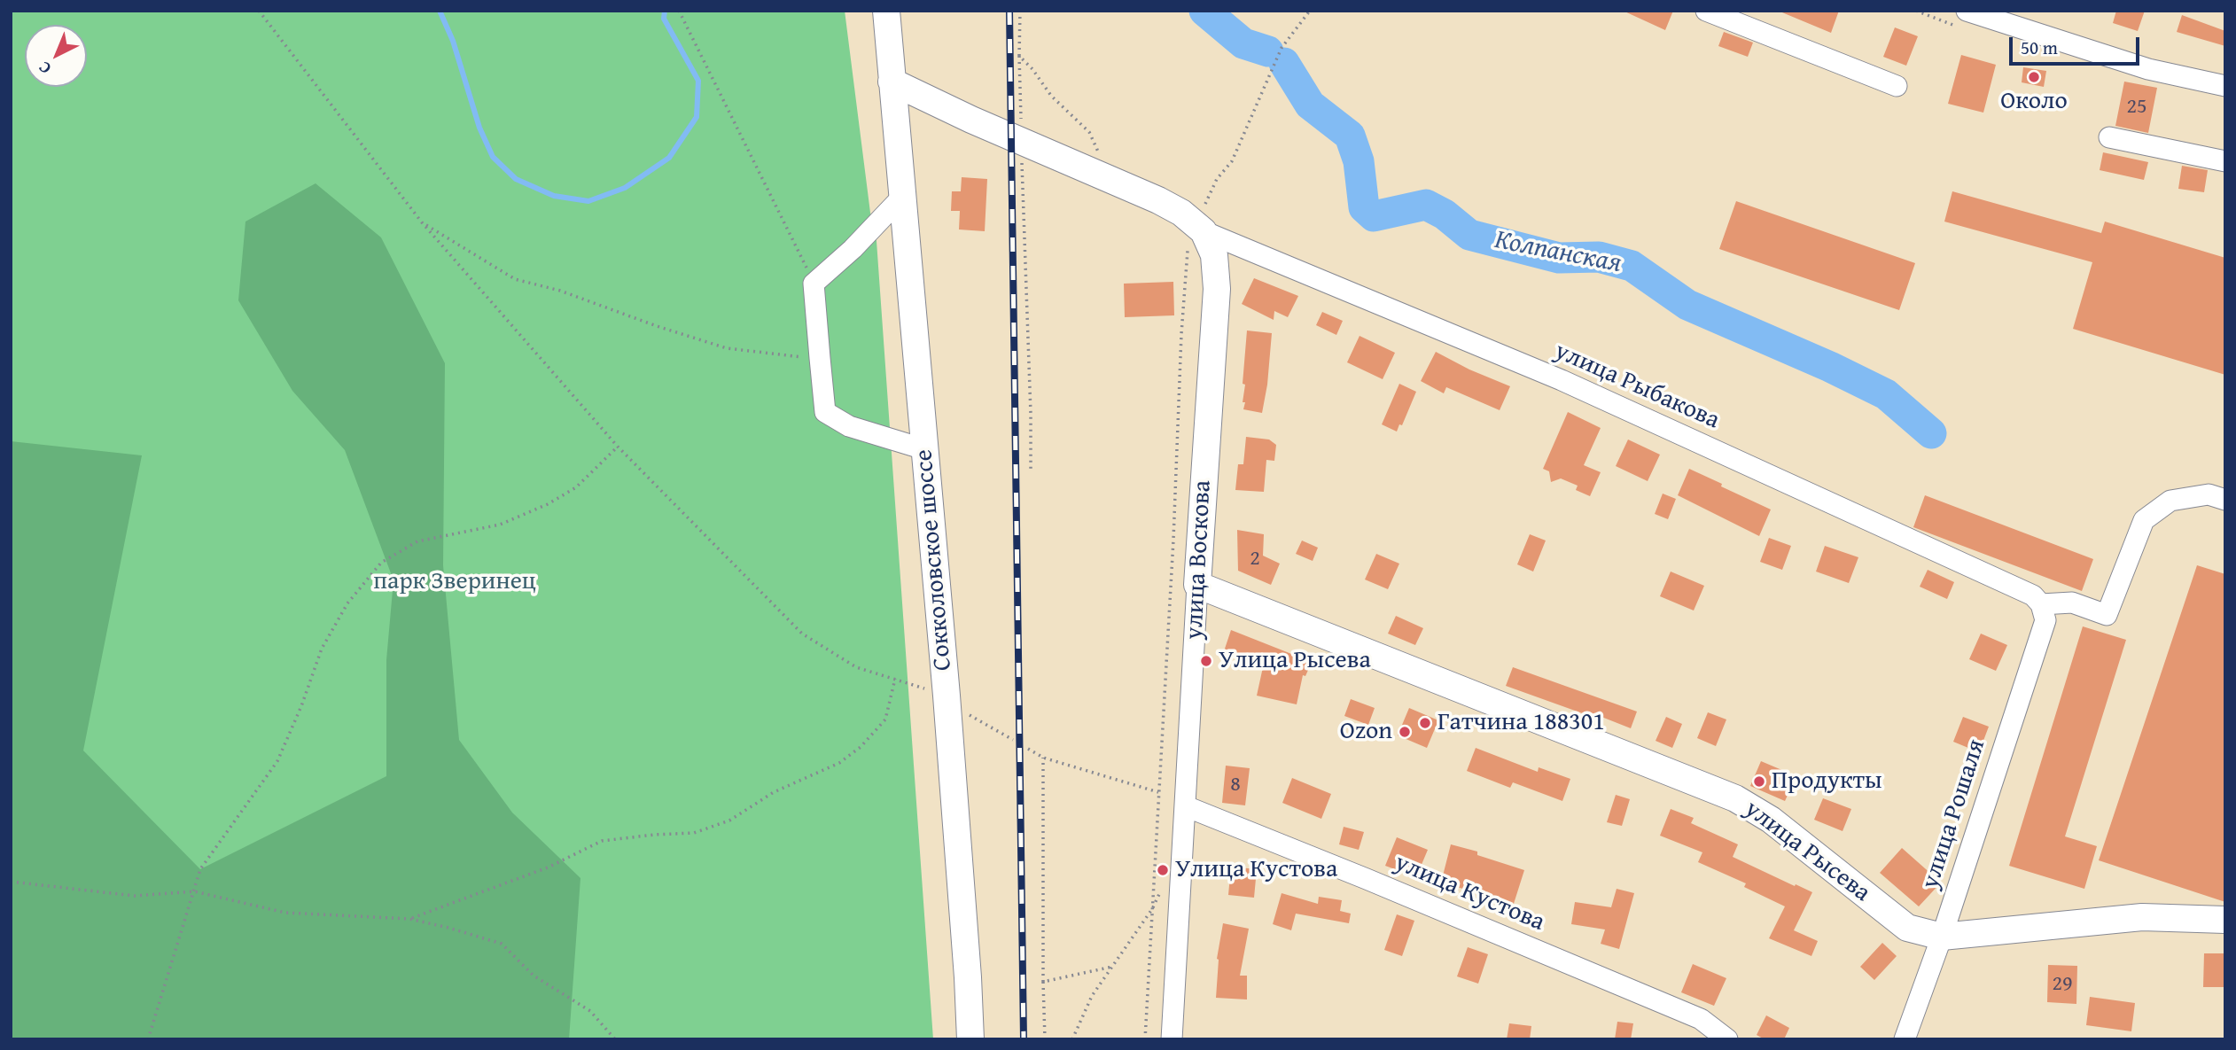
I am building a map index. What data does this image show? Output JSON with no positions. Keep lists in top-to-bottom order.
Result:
{
  "streets": {
    "main road": ["Сокколовское шоссе", "улица Воскова", "улица Рысева"],
    "street": ["улица Рыбакова", "улица Рошаля", "улица Кустова"]
  },
  "crossings": [
    ["улица Рыбакова", "улица Воскова"],
    ["улица Рыбакова", "улица Рошаля"],
    ["улица Воскова", "улица Рысева"],
    ["улица Воскова", "улица Кустова"],
    ["улица Рошаля", "улица Рысева"]
  ],
  "water": ["Колпанская"],
  "parks": ["парк Зверинец"],
  "places": [
    "Около",
    "Улица Рысева",
    "Гатчина 188301",
    "Ozon",
    "Продукты",
    "Улица Кустова"
  ],
  "house_numbers": [
    "25",
    "2",
    "8",
    "29"
  ],
  "scale_bar": "50 m",
  "north": "bottom left"
}
